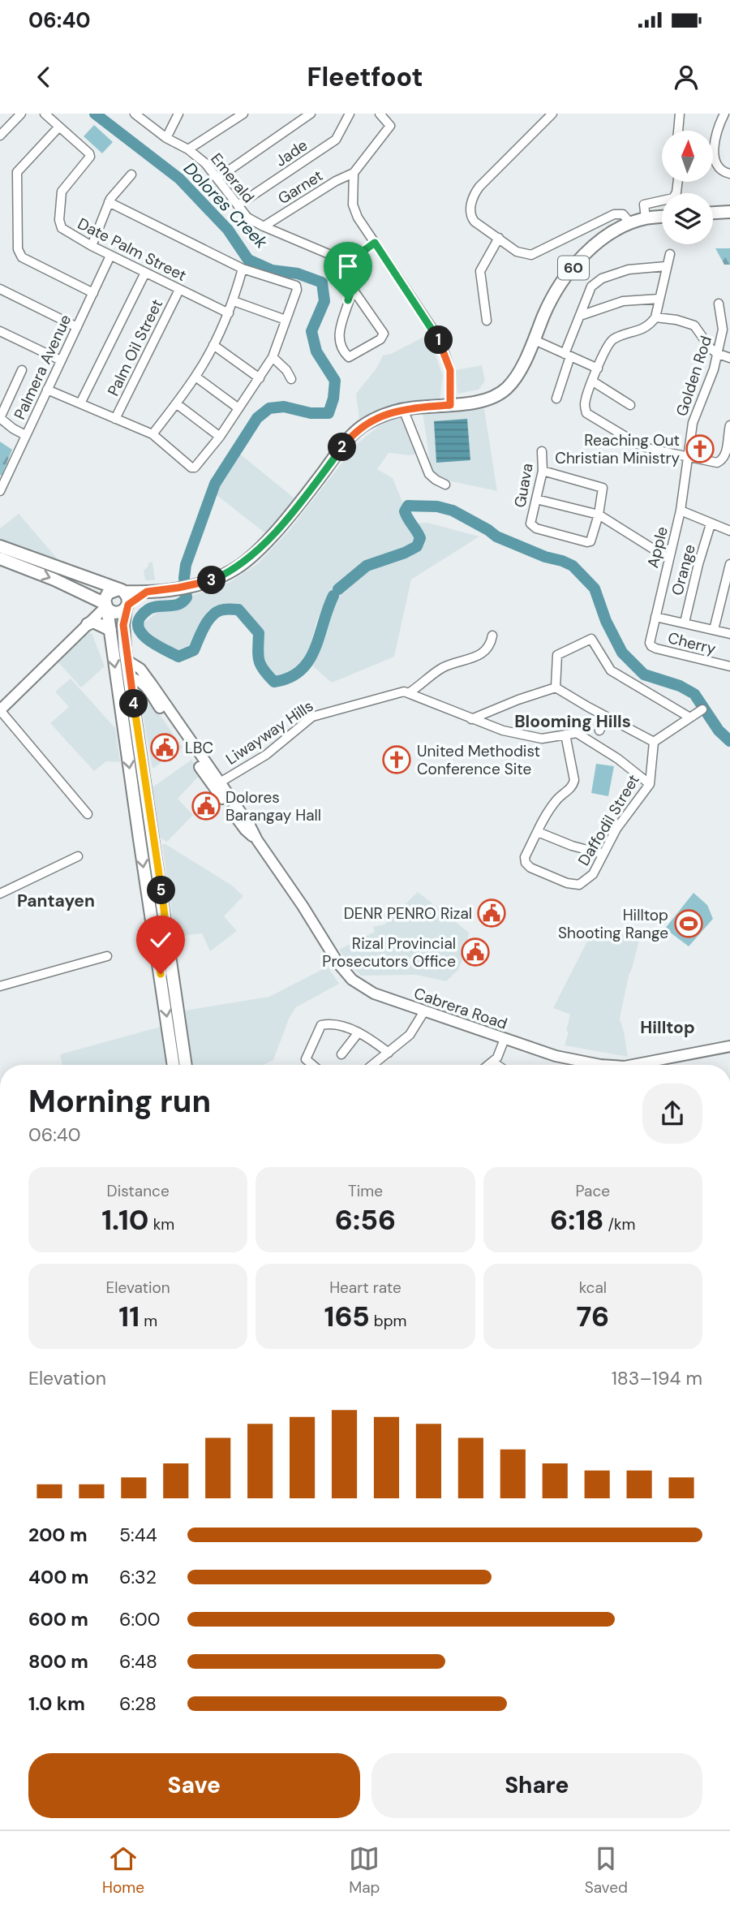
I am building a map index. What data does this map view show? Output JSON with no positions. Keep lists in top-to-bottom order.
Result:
{
  "streets": {
    "main road": ["60", "Cabrera Road"],
    "street": [
      "Jade",
      "Emerald",
      "Garnet",
      "Date Palm Street",
      "Palm Oil Street",
      "Palmera Avenue",
      "Golden Rod",
      "Guava",
      "Apple",
      "Orange",
      "Cherry",
      "Liwayway Hills",
      "Daffodil Street"
    ]
  },
  "crossings": [
    ["Jade", "Emerald"],
    ["Emerald", "Garnet"],
    ["Date Palm Street", "Palm Oil Street"],
    ["Date Palm Street", "Palmera Avenue"],
    ["Golden Rod", "Apple"],
    ["Apple", "Cherry"],
    ["Liwayway Hills", "Cabrera Road"]
  ],
  "districts": ["Blooming Hills", "Pantayen", "Hilltop"],
  "water": ["Dolores Creek"],
  "places": {
    "church": ["Reaching Out Christian Ministry", "United Methodist Conference Site"],
    "public building": [
      "LBC",
      "Dolores Barangay Hall",
      "DENR PENRO Rizal",
      "Rizal Provincial Prosecutors Office"
    ],
    "sports": ["Hilltop Shooting Range"]
  },
  "north": "top",
  "page": {
    "status": "06:40",
    "header": "Fleetfoot",
    "pins": [
      "1",
      "2",
      "3",
      "4",
      "5"
    ],
    "heading": ["Morning run", "06:40"],
    "stats": [
      ["Distance", "1.10 km"],
      ["Time", "6:56"],
      ["Pace", "6:18 /km"],
      ["Elevation", "11 m"],
      ["Heart rate", "165 bpm"],
      ["kcal", "76"]
    ],
    "chart": ["Elevation", "183–194 m"],
    "list": [
      {
        "name": "200 m",
        "note": "5:44"
      },
      {
        "name": "400 m",
        "note": "6:32"
      },
      {
        "name": "600 m",
        "note": "6:00"
      },
      {
        "name": "800 m",
        "note": "6:48"
      },
      {
        "name": "1.0 km",
        "note": "6:28"
      }
    ],
    "buttons": ["Save", "Share"],
    "tabs": ["Home", "Map", "Saved"]
  }
}
